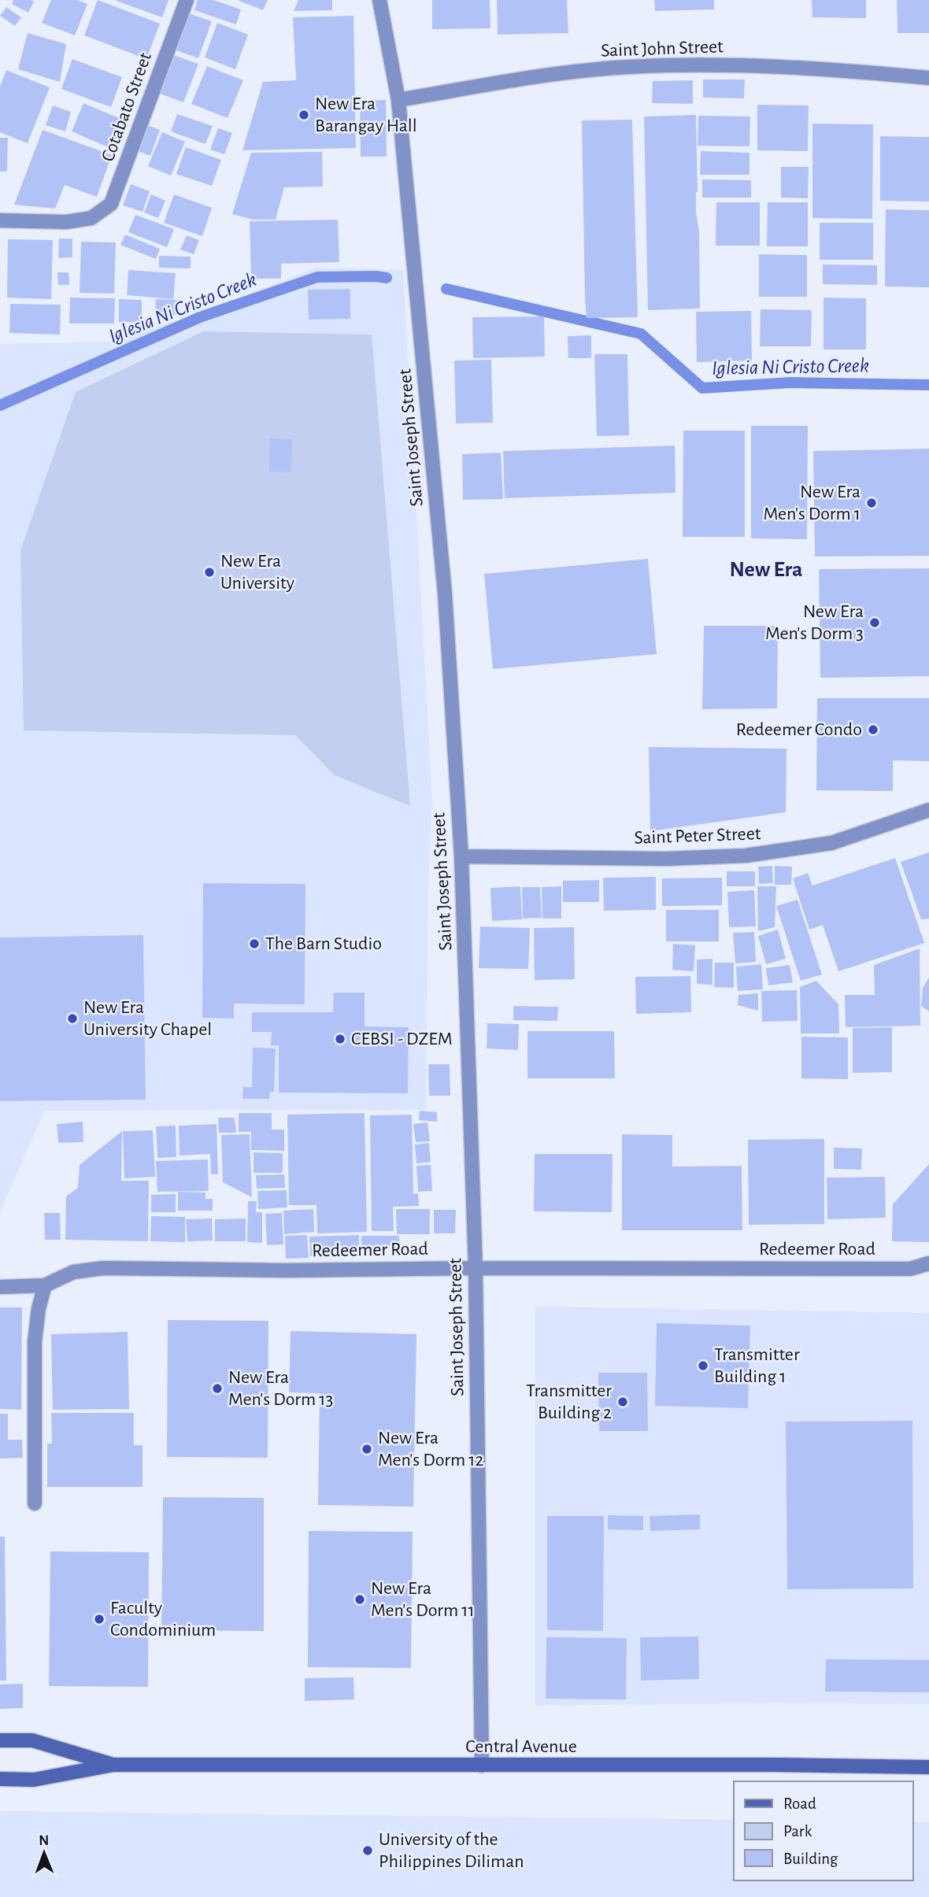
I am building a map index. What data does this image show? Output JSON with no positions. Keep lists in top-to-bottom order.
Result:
{
  "streets": {
    "main road": ["Central Avenue"],
    "street": [
      "Saint John Street",
      "Cotabato Street",
      "Saint Joseph Street",
      "Saint Peter Street",
      "Redeemer Road"
    ]
  },
  "crossings": [
    ["Saint John Street", "Saint Joseph Street"],
    ["Saint Joseph Street", "Saint Peter Street"],
    ["Saint Joseph Street", "Redeemer Road"],
    ["Saint Joseph Street", "Central Avenue"]
  ],
  "districts": ["New Era"],
  "water": ["Iglesia Ni Cristo Creek"],
  "places": [
    "New Era Barangay Hall",
    "New Era Men's Dorm 1",
    "New Era University",
    "New Era Men's Dorm 3",
    "Redeemer Condo",
    "The Barn Studio",
    "New Era University Chapel",
    "CEBSI - DZEM",
    "Transmitter Building 1",
    "New Era Men's Dorm 13",
    "Transmitter Building 2",
    "New Era Men's Dorm 12",
    "New Era Men's Dorm 11",
    "Faculty Condominium",
    "University of the Philippines Diliman"
  ],
  "legend": ["Road", "Park", "Building"],
  "north": "top"
}
